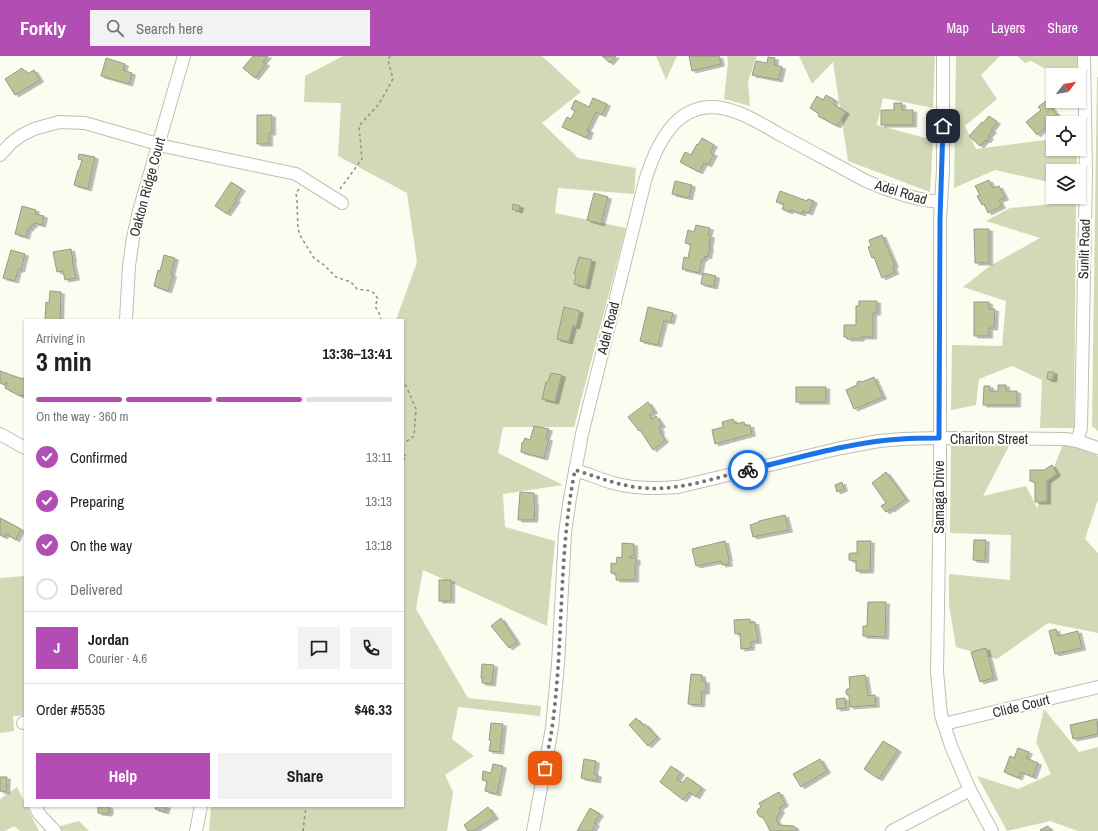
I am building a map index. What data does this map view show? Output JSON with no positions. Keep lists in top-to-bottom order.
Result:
{
  "streets": {
    "street": [
      "Oakton Ridge Court",
      "Adel Road",
      "Sunlit Road",
      "Chariton Street",
      "Samaga Drive",
      "Clide Court"
    ]
  },
  "crossings": [
    ["Adel Road", "Chariton Street"],
    ["Adel Road", "Samaga Drive"],
    ["Sunlit Road", "Chariton Street"],
    ["Chariton Street", "Samaga Drive"],
    ["Samaga Drive", "Clide Court"]
  ],
  "north": "top right",
  "page": {
    "header": "Forkly",
    "search": "Search here",
    "nav": ["Map", "Layers", "Share"],
    "heading": ["3 min", "Arriving in", "13:36–13:41"],
    "panel": [
      "Jordan",
      "Courier · 4.6",
      "Order #5535",
      "$46.33"
    ],
    "bar": "On the way · 360 m",
    "list": [
      ["Confirmed", "13:11"],
      ["Preparing", "13:13"],
      ["On the way", "13:18"],
      "Delivered"
    ],
    "round": "J",
    "buttons": ["Help", "Share"]
  }
}
